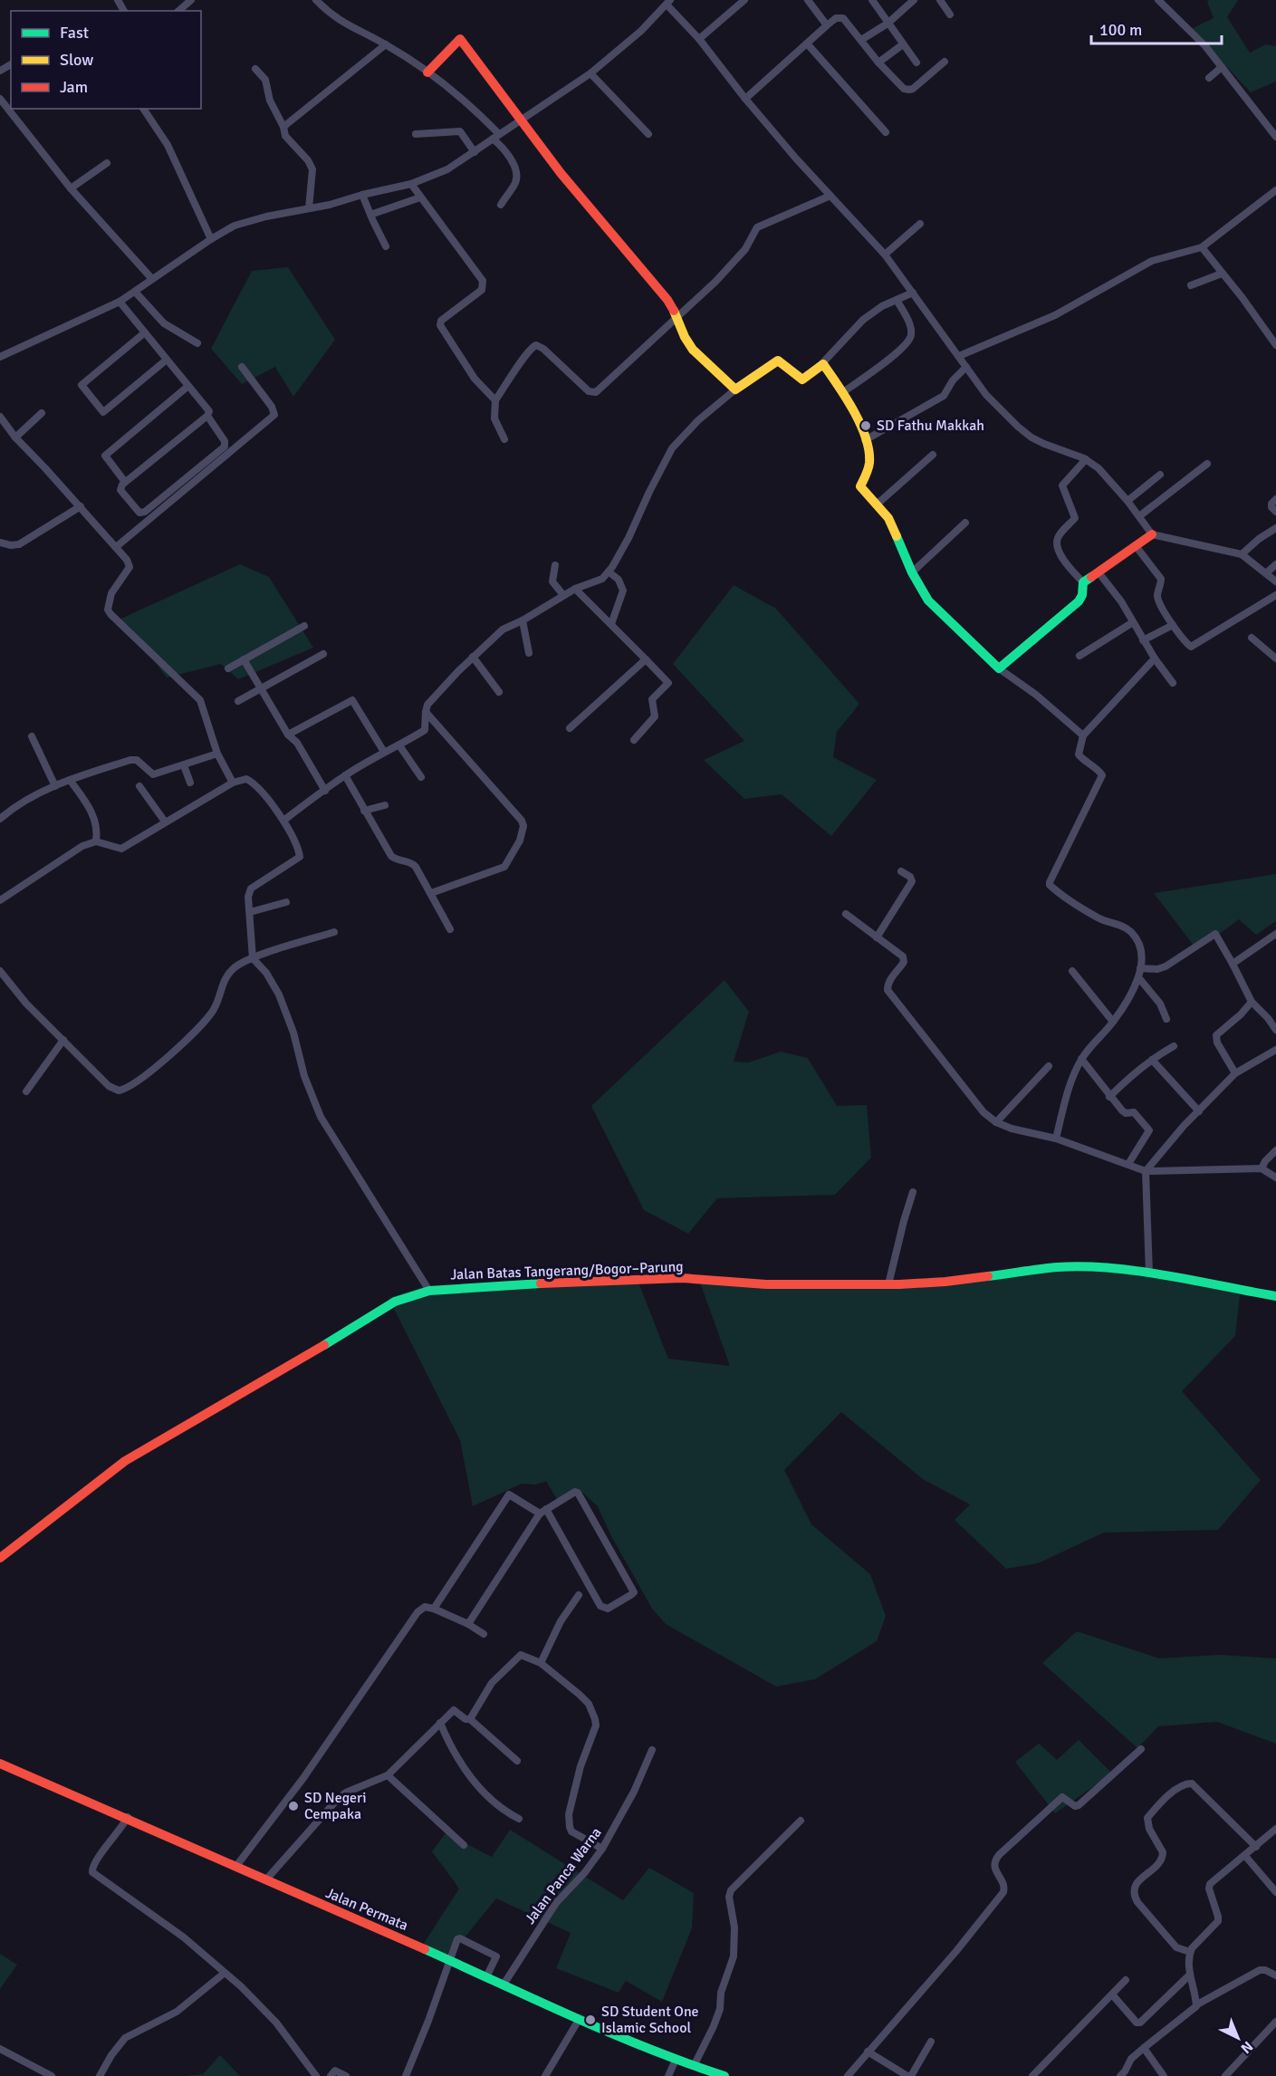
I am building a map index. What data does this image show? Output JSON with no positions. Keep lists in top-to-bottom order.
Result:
{
  "streets": {
    "main road": ["Jalan Batas Tangerang/Bogor–Parung", "Jalan Permata"],
    "street": ["Jalan Panca Warna"]
  },
  "crossings": [
    ["Jalan Panca Warna", "Jalan Permata"]
  ],
  "places": ["SD Fathu Makkah", "SD Negeri Cempaka", "SD Student One Islamic School"],
  "legend": ["Fast", "Slow", "Jam"],
  "scale_bar": "100 m",
  "north": "bottom right"
}
